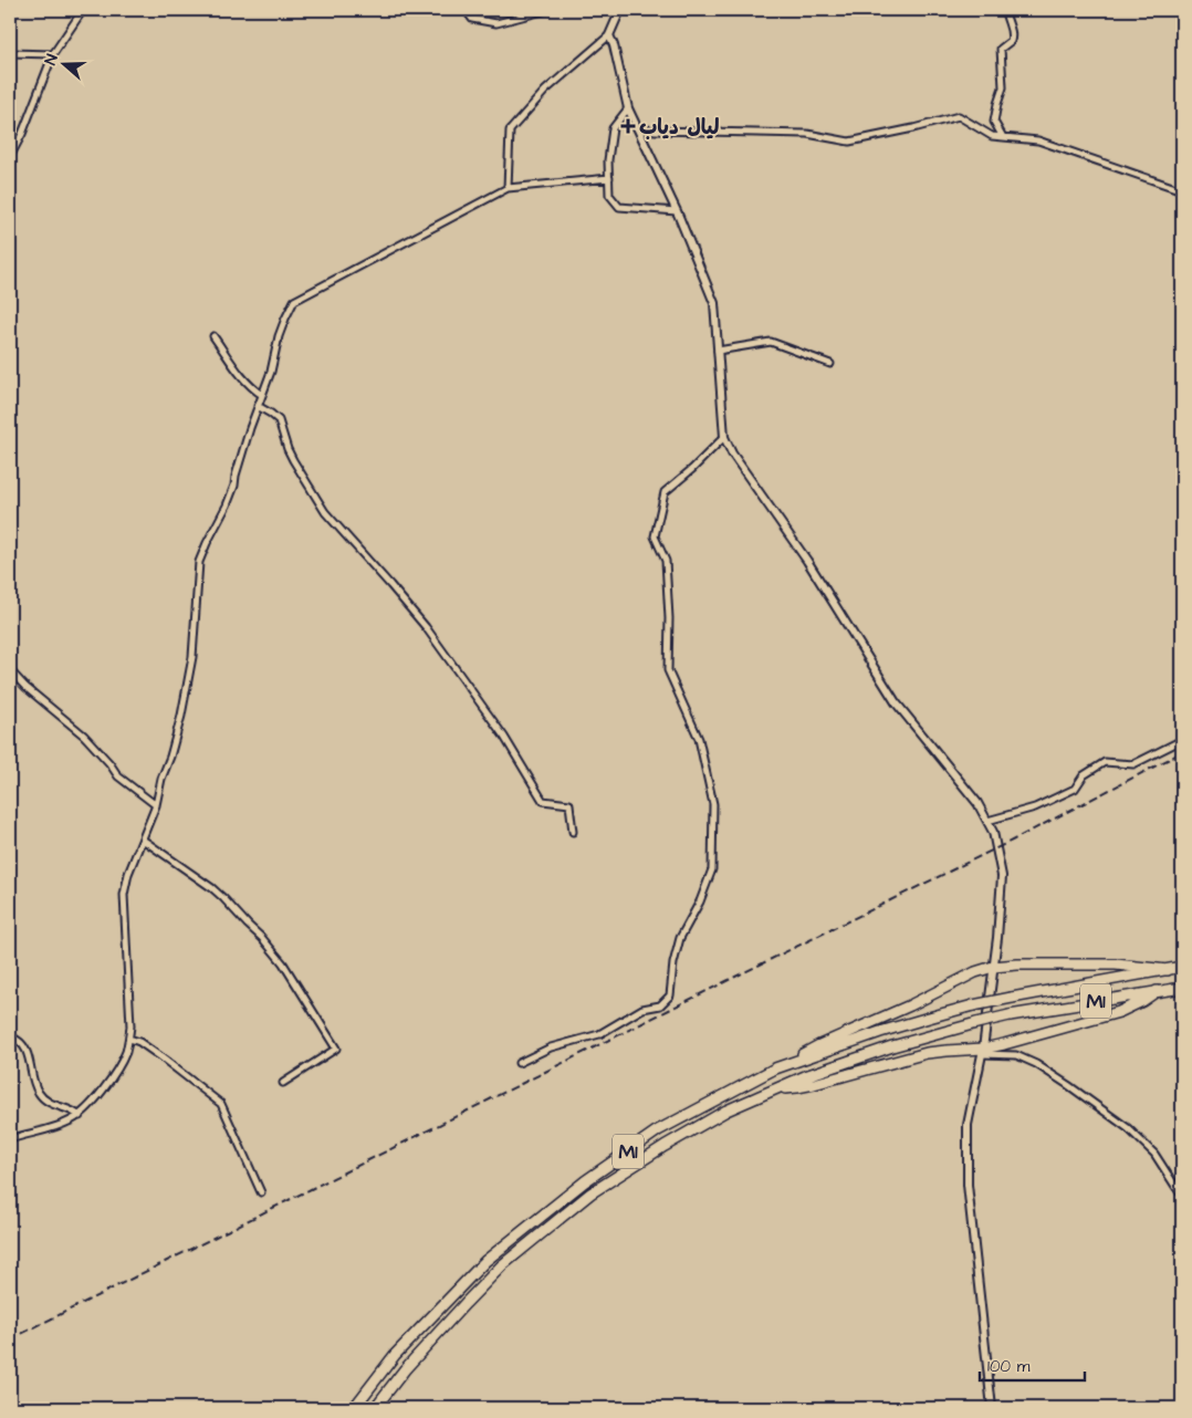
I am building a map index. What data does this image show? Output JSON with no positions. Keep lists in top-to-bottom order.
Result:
{
  "streets": {
    "highway": ["M1"]
  },
  "places": {
    "health": ["ليال دياب"]
  },
  "scale_bar": "100 m",
  "north": "left"
}
